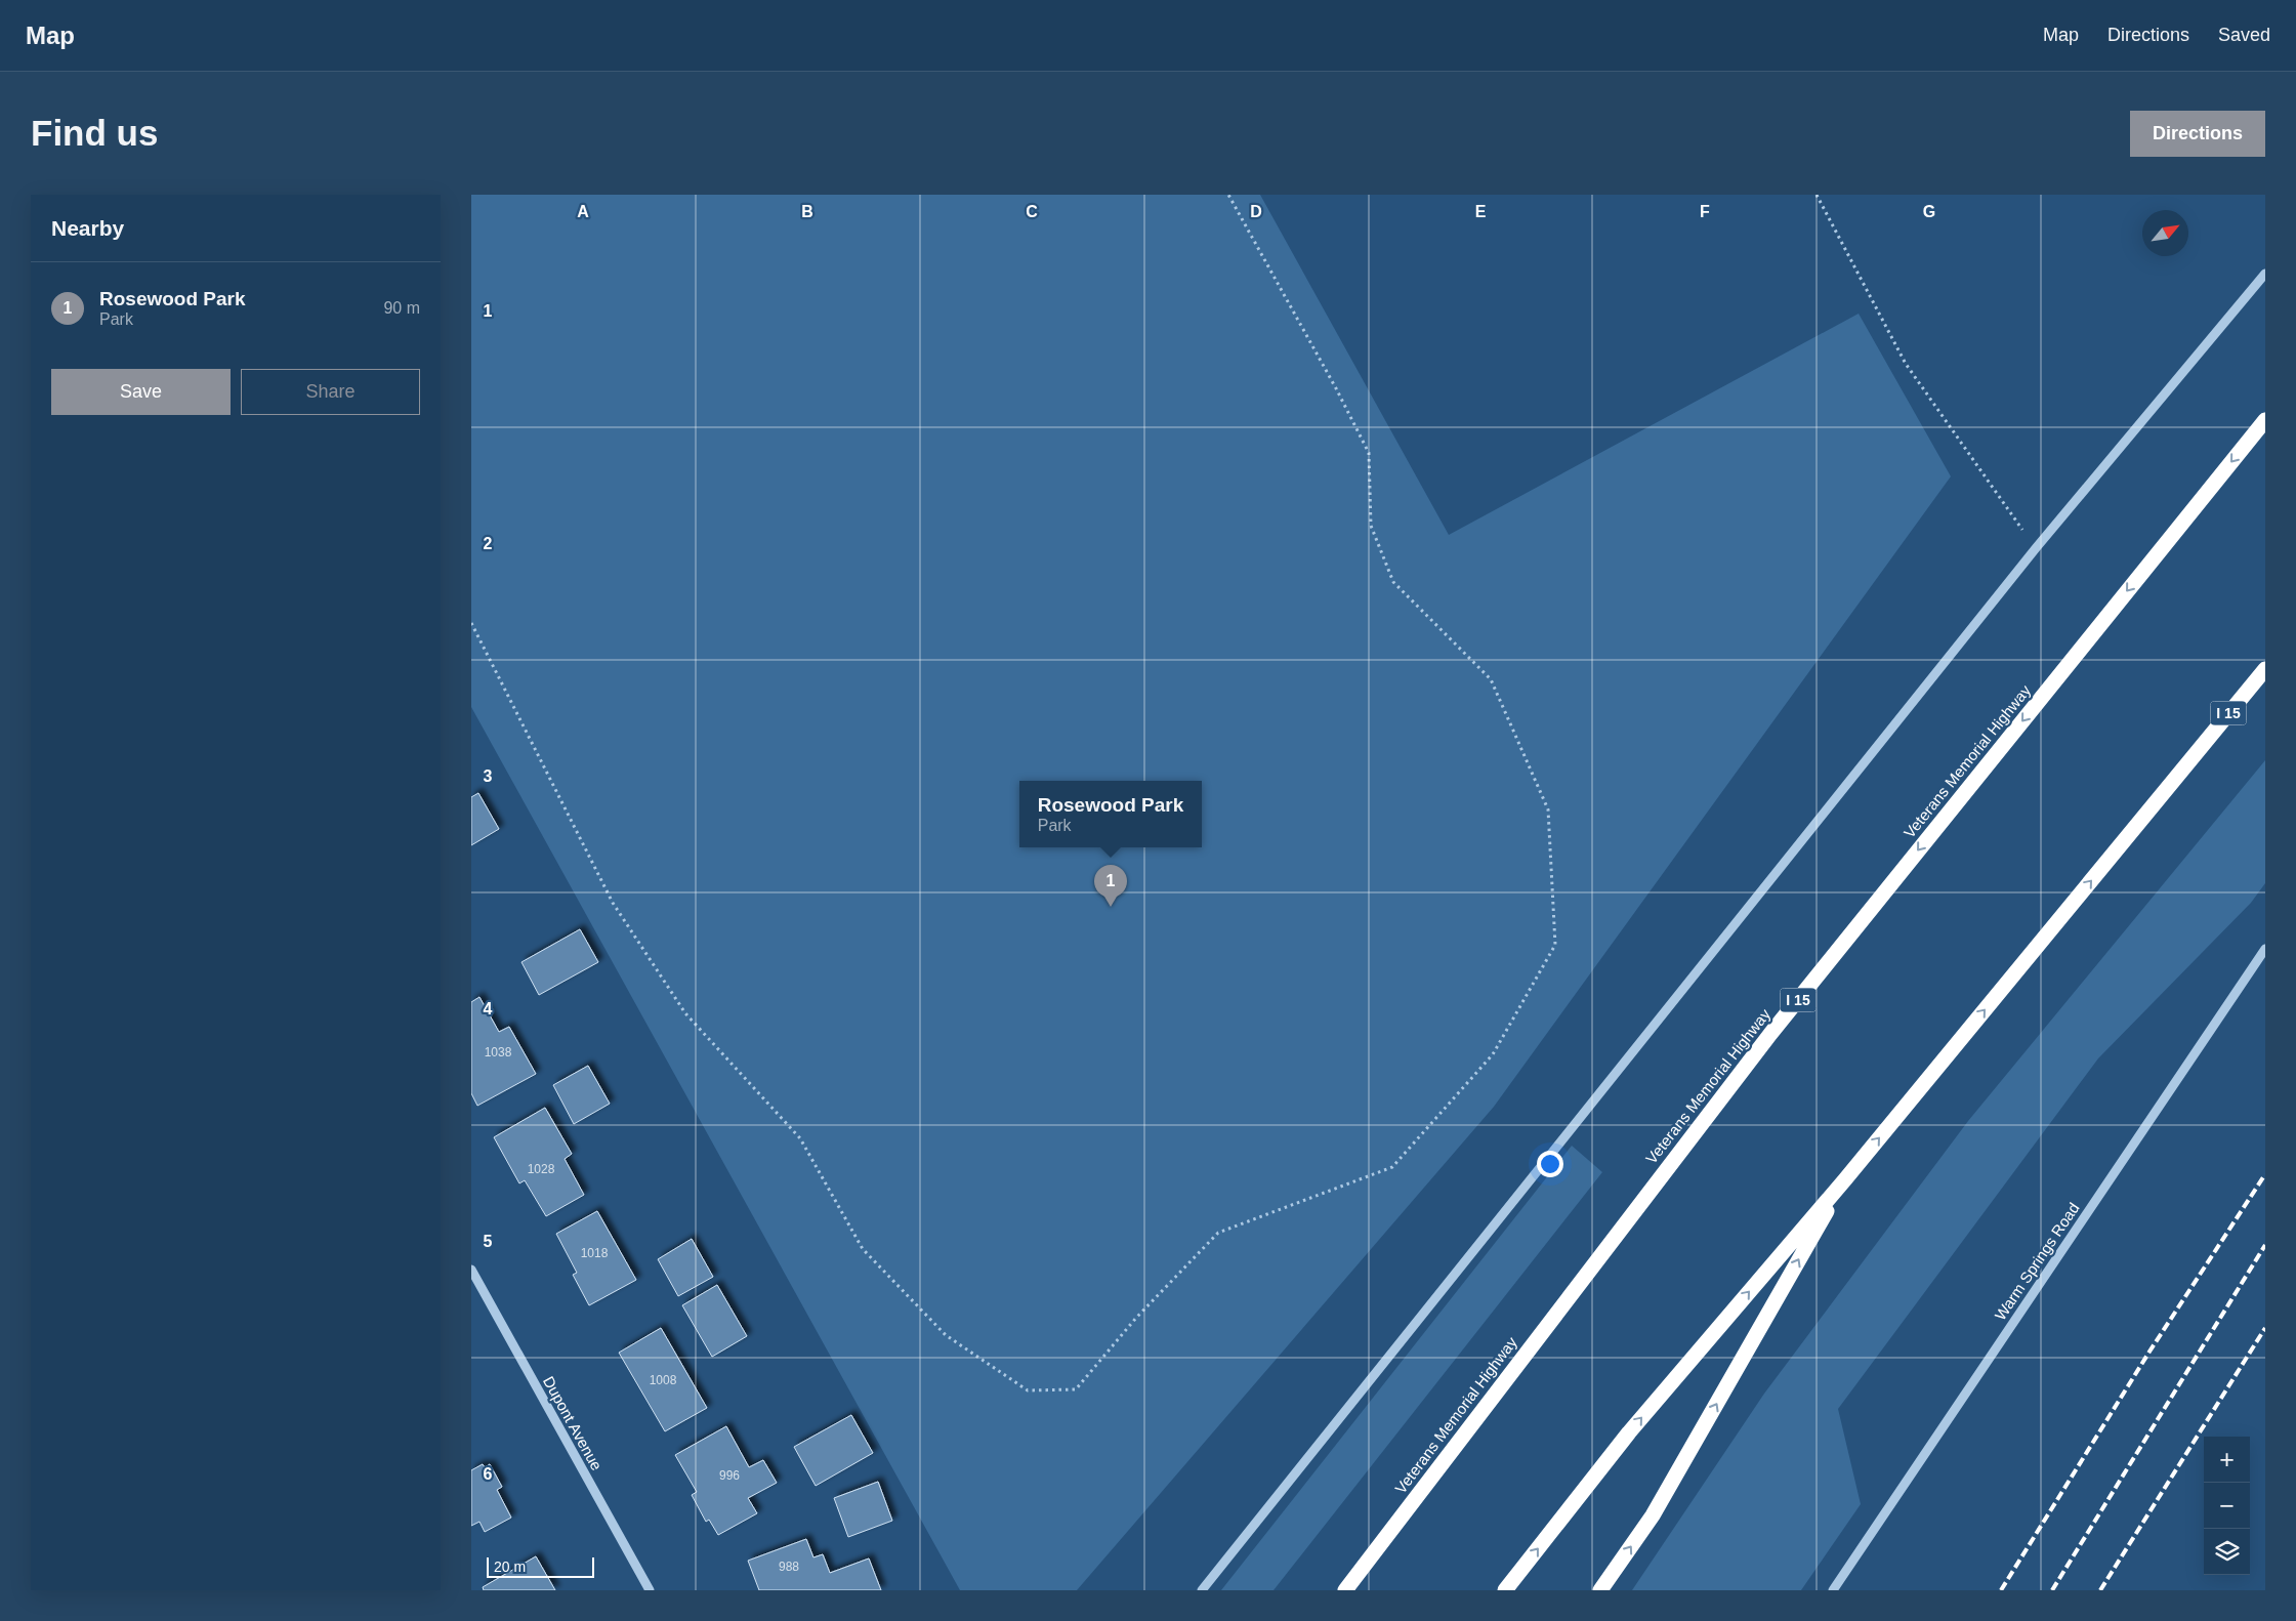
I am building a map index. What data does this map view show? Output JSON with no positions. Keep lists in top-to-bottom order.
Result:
{
  "streets": {
    "highway": ["I 15", "Veterans Memorial Highway"],
    "street": ["Warm Springs Road", "Dupont Avenue"]
  },
  "one_way": ["Veterans Memorial Highway"],
  "house_numbers": [
    "1038",
    "1028",
    "1018",
    "1008",
    "996",
    "988"
  ],
  "scale_bar": "20 m",
  "north": "top right",
  "page": {
    "header": "Map",
    "nav": ["Map", "Directions", "Saved"],
    "buttons": [
      "Directions",
      ["Save", "Share"]
    ],
    "title": "Find us",
    "heading": "Nearby",
    "list": [
      {
        "mark": "1",
        "name": "Rosewood Park",
        "note": "Park",
        "value": "90 m"
      }
    ],
    "popup": ["Rosewood Park", "Park"],
    "pins": "1",
    "map_buttons": ["+", "−"],
    "scale": "20 m"
  },
  "grid": {
    "columns": [
      "A",
      "B",
      "C",
      "D",
      "E",
      "F",
      "G"
    ],
    "rows": [
      "1",
      "2",
      "3",
      "4",
      "5",
      "6"
    ]
  }
}
